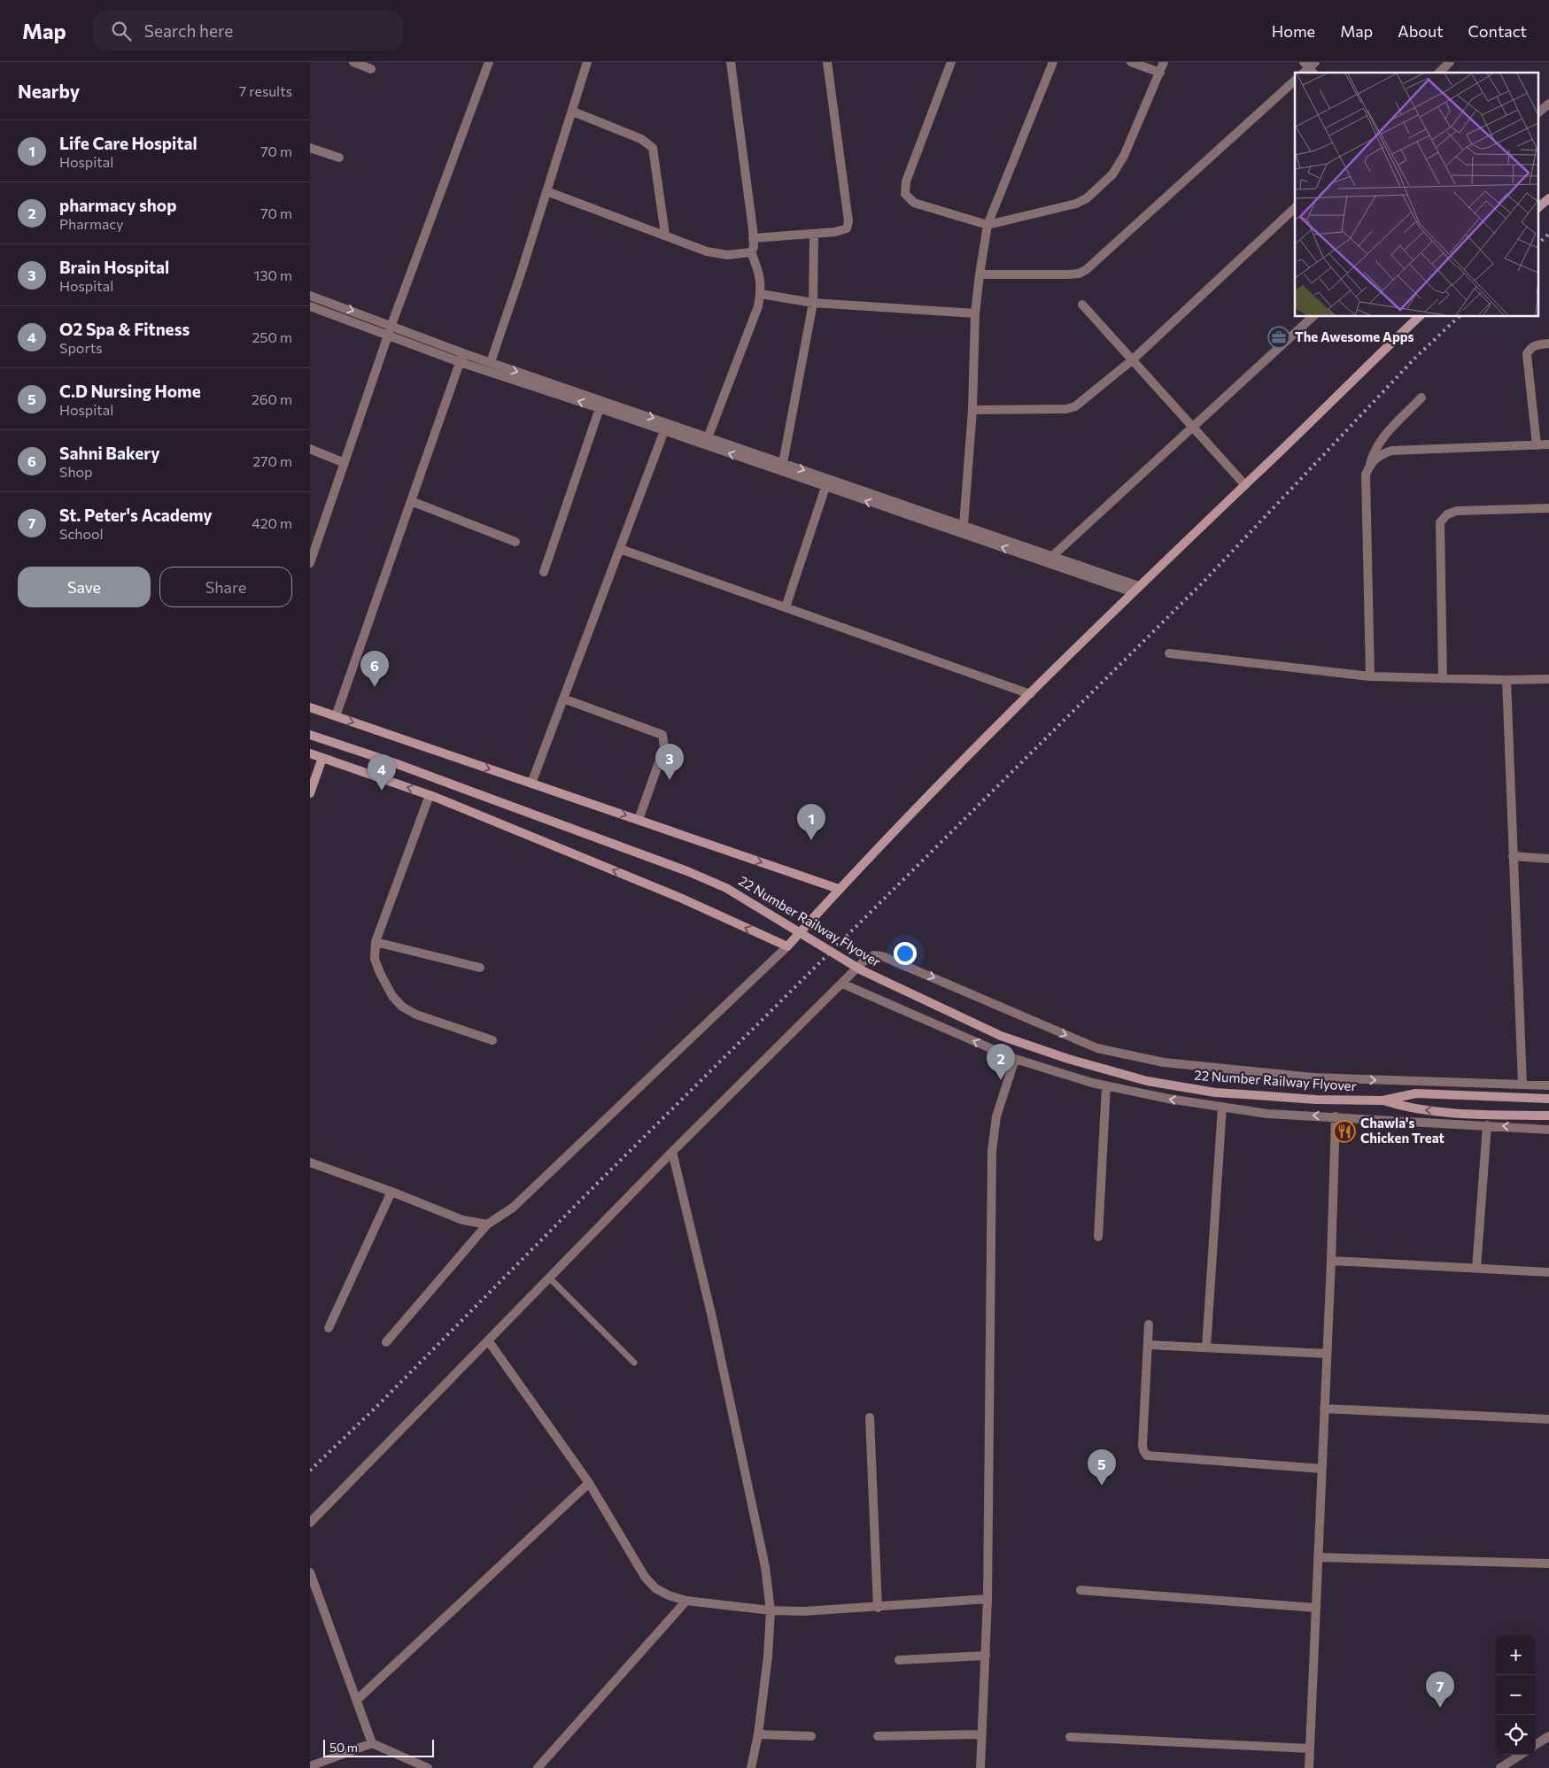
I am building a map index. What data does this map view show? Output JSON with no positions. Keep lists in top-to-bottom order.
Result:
{
  "streets": {
    "street": ["22 Number Railway Flyover"]
  },
  "places": {
    "office": ["The Awesome Apps"],
    "restaurant": ["Chawla's Chicken Treat"]
  },
  "scale_bar": "50 m",
  "page": {
    "header": "Map",
    "search": "Search here",
    "nav": [
      "Home",
      "Map",
      "About",
      "Contact"
    ],
    "heading": ["Nearby", "7 results"],
    "list": [
      {
        "mark": "1",
        "name": "Life Care Hospital",
        "note": "Hospital",
        "value": "70 m"
      },
      {
        "mark": "2",
        "name": "pharmacy shop",
        "note": "Pharmacy",
        "value": "70 m"
      },
      {
        "mark": "3",
        "name": "Brain Hospital",
        "note": "Hospital",
        "value": "130 m"
      },
      {
        "mark": "4",
        "name": "O2 Spa & Fitness",
        "note": "Sports",
        "value": "250 m"
      },
      {
        "mark": "5",
        "name": "C.D Nursing Home",
        "note": "Hospital",
        "value": "260 m"
      },
      {
        "mark": "6",
        "name": "Sahni Bakery",
        "note": "Shop",
        "value": "270 m"
      },
      {
        "mark": "7",
        "name": "St. Peter's Academy",
        "note": "School",
        "value": "420 m"
      }
    ],
    "buttons": ["Save", "Share"],
    "pins": [
      "6",
      "3",
      "4",
      "1",
      "2",
      "5",
      "7"
    ],
    "map_buttons": ["+", "−"],
    "scale": "50 m"
  }
}
